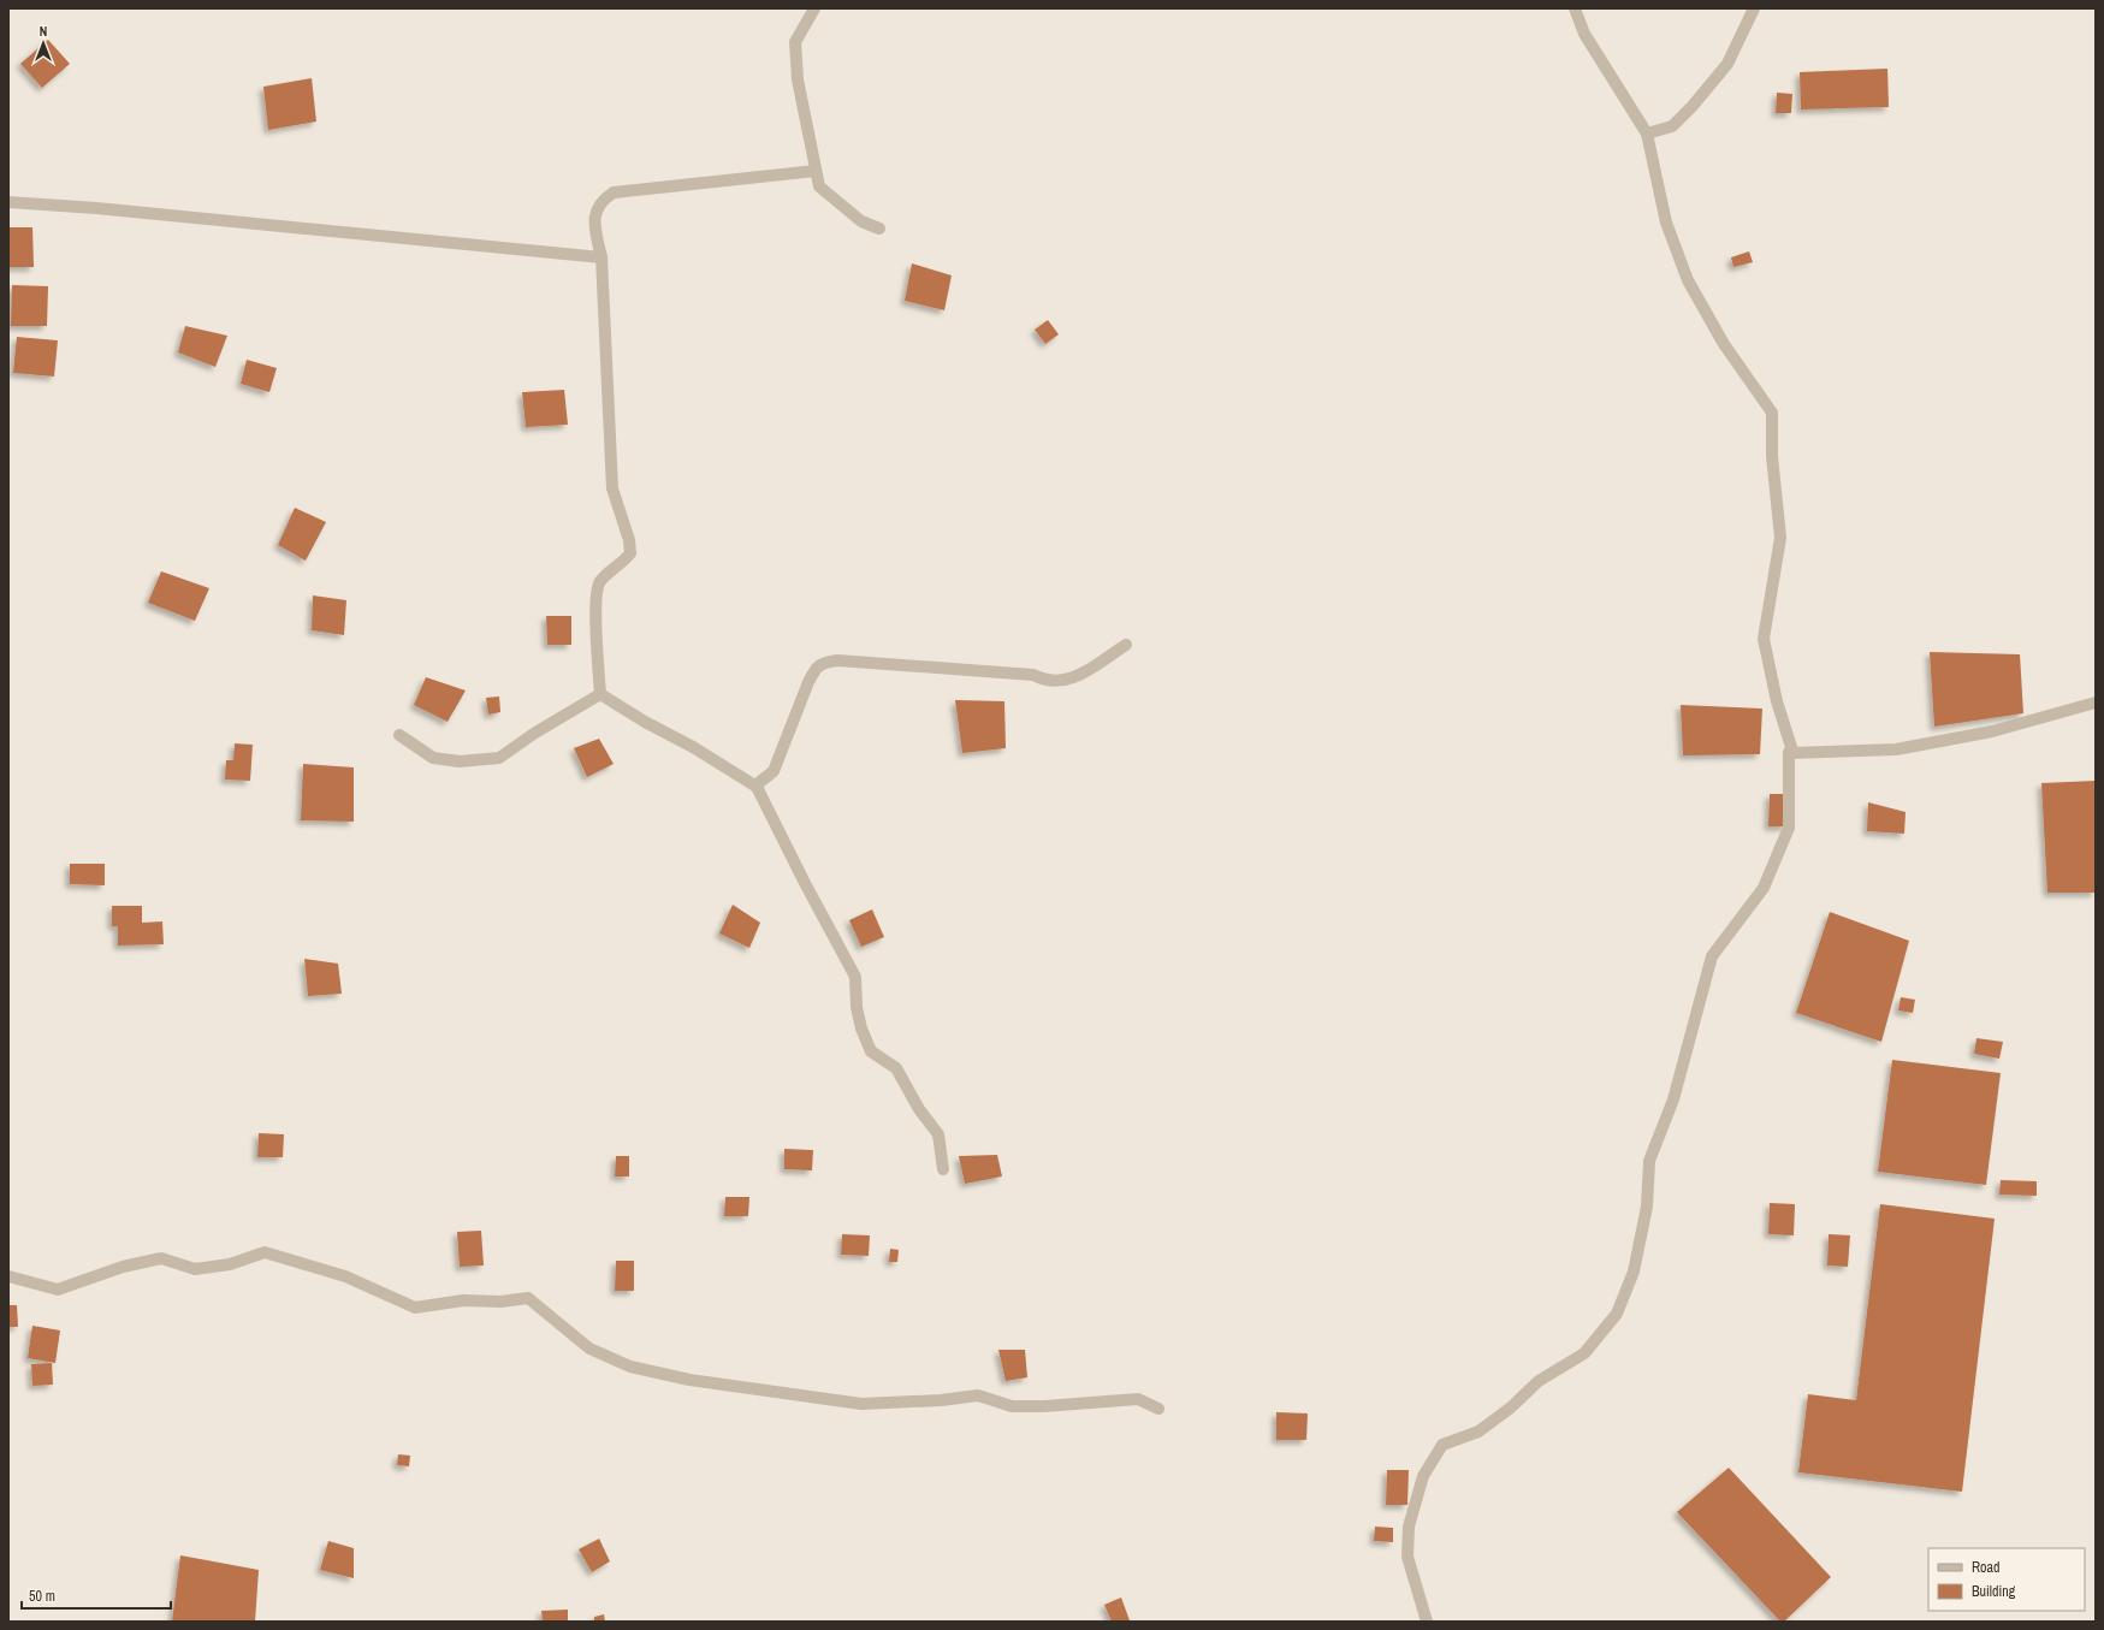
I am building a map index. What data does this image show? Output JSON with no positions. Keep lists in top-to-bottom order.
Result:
{
  "legend": ["Road", "Building"],
  "scale_bar": "50 m",
  "north": "top"
}
